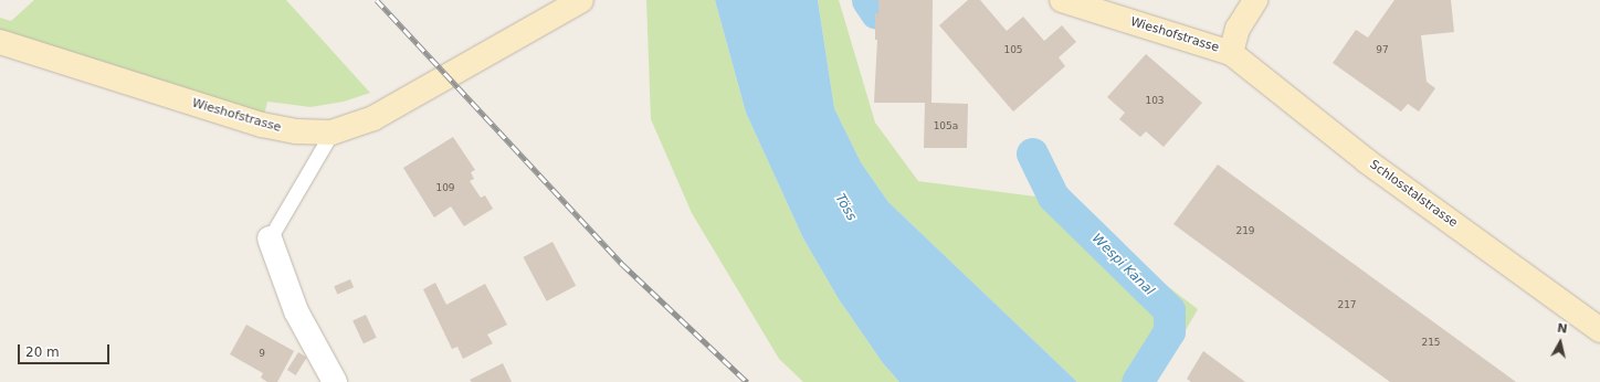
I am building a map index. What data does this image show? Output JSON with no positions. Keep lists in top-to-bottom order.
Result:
{
  "streets": {
    "street": ["Wieshofstrasse", "Schlosstalstrasse"]
  },
  "crossings": [
    ["Wieshofstrasse", "Schlosstalstrasse"]
  ],
  "water": ["Töss", "Wespi Kanal"],
  "house_numbers": [
    "105",
    "97",
    "103",
    "105a",
    "109",
    "219",
    "217",
    "215",
    "9"
  ],
  "scale_bar": "20 m",
  "north": "top"
}
